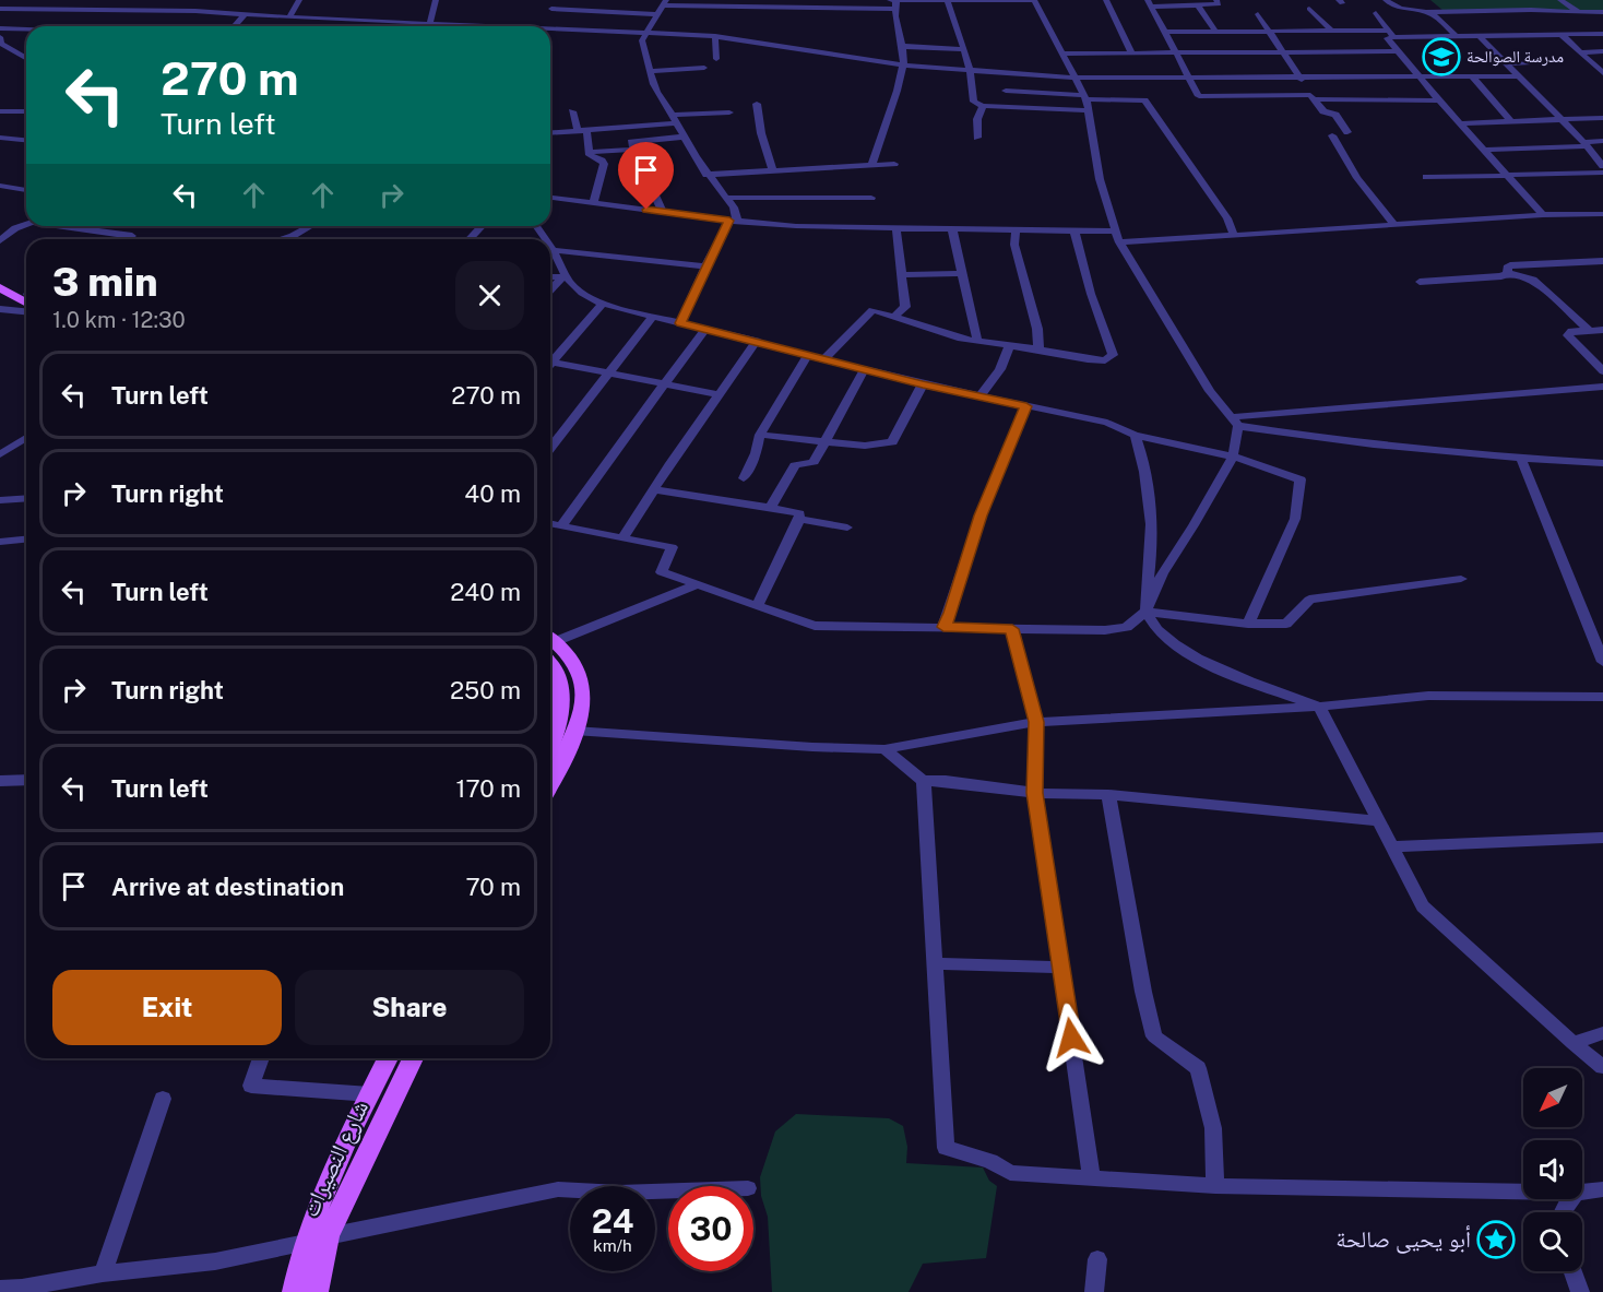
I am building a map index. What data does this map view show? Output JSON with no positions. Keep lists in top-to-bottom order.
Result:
{
  "streets": {
    "main road": ["شارع النصيرات"]
  },
  "places": {
    "school or university": ["مدرسة الصوالحة"],
    "place": ["أبو يحيى صالحة"]
  },
  "north": "bottom left",
  "page": {
    "turn": ["270 m", "Turn left"],
    "heading": ["3 min", "1.0 km · 12:30"],
    "list": [
      {
        "name": "Turn left",
        "value": "270 m"
      },
      {
        "name": "Turn right",
        "value": "40 m"
      },
      {
        "name": "Turn left",
        "value": "240 m"
      },
      {
        "name": "Turn right",
        "value": "250 m"
      },
      {
        "name": "Turn left",
        "value": "170 m"
      },
      {
        "name": "Arrive at destination",
        "value": "70 m"
      }
    ],
    "buttons": ["Exit", "Share"],
    "speed": "24 km/h",
    "limit": "30"
  }
}
